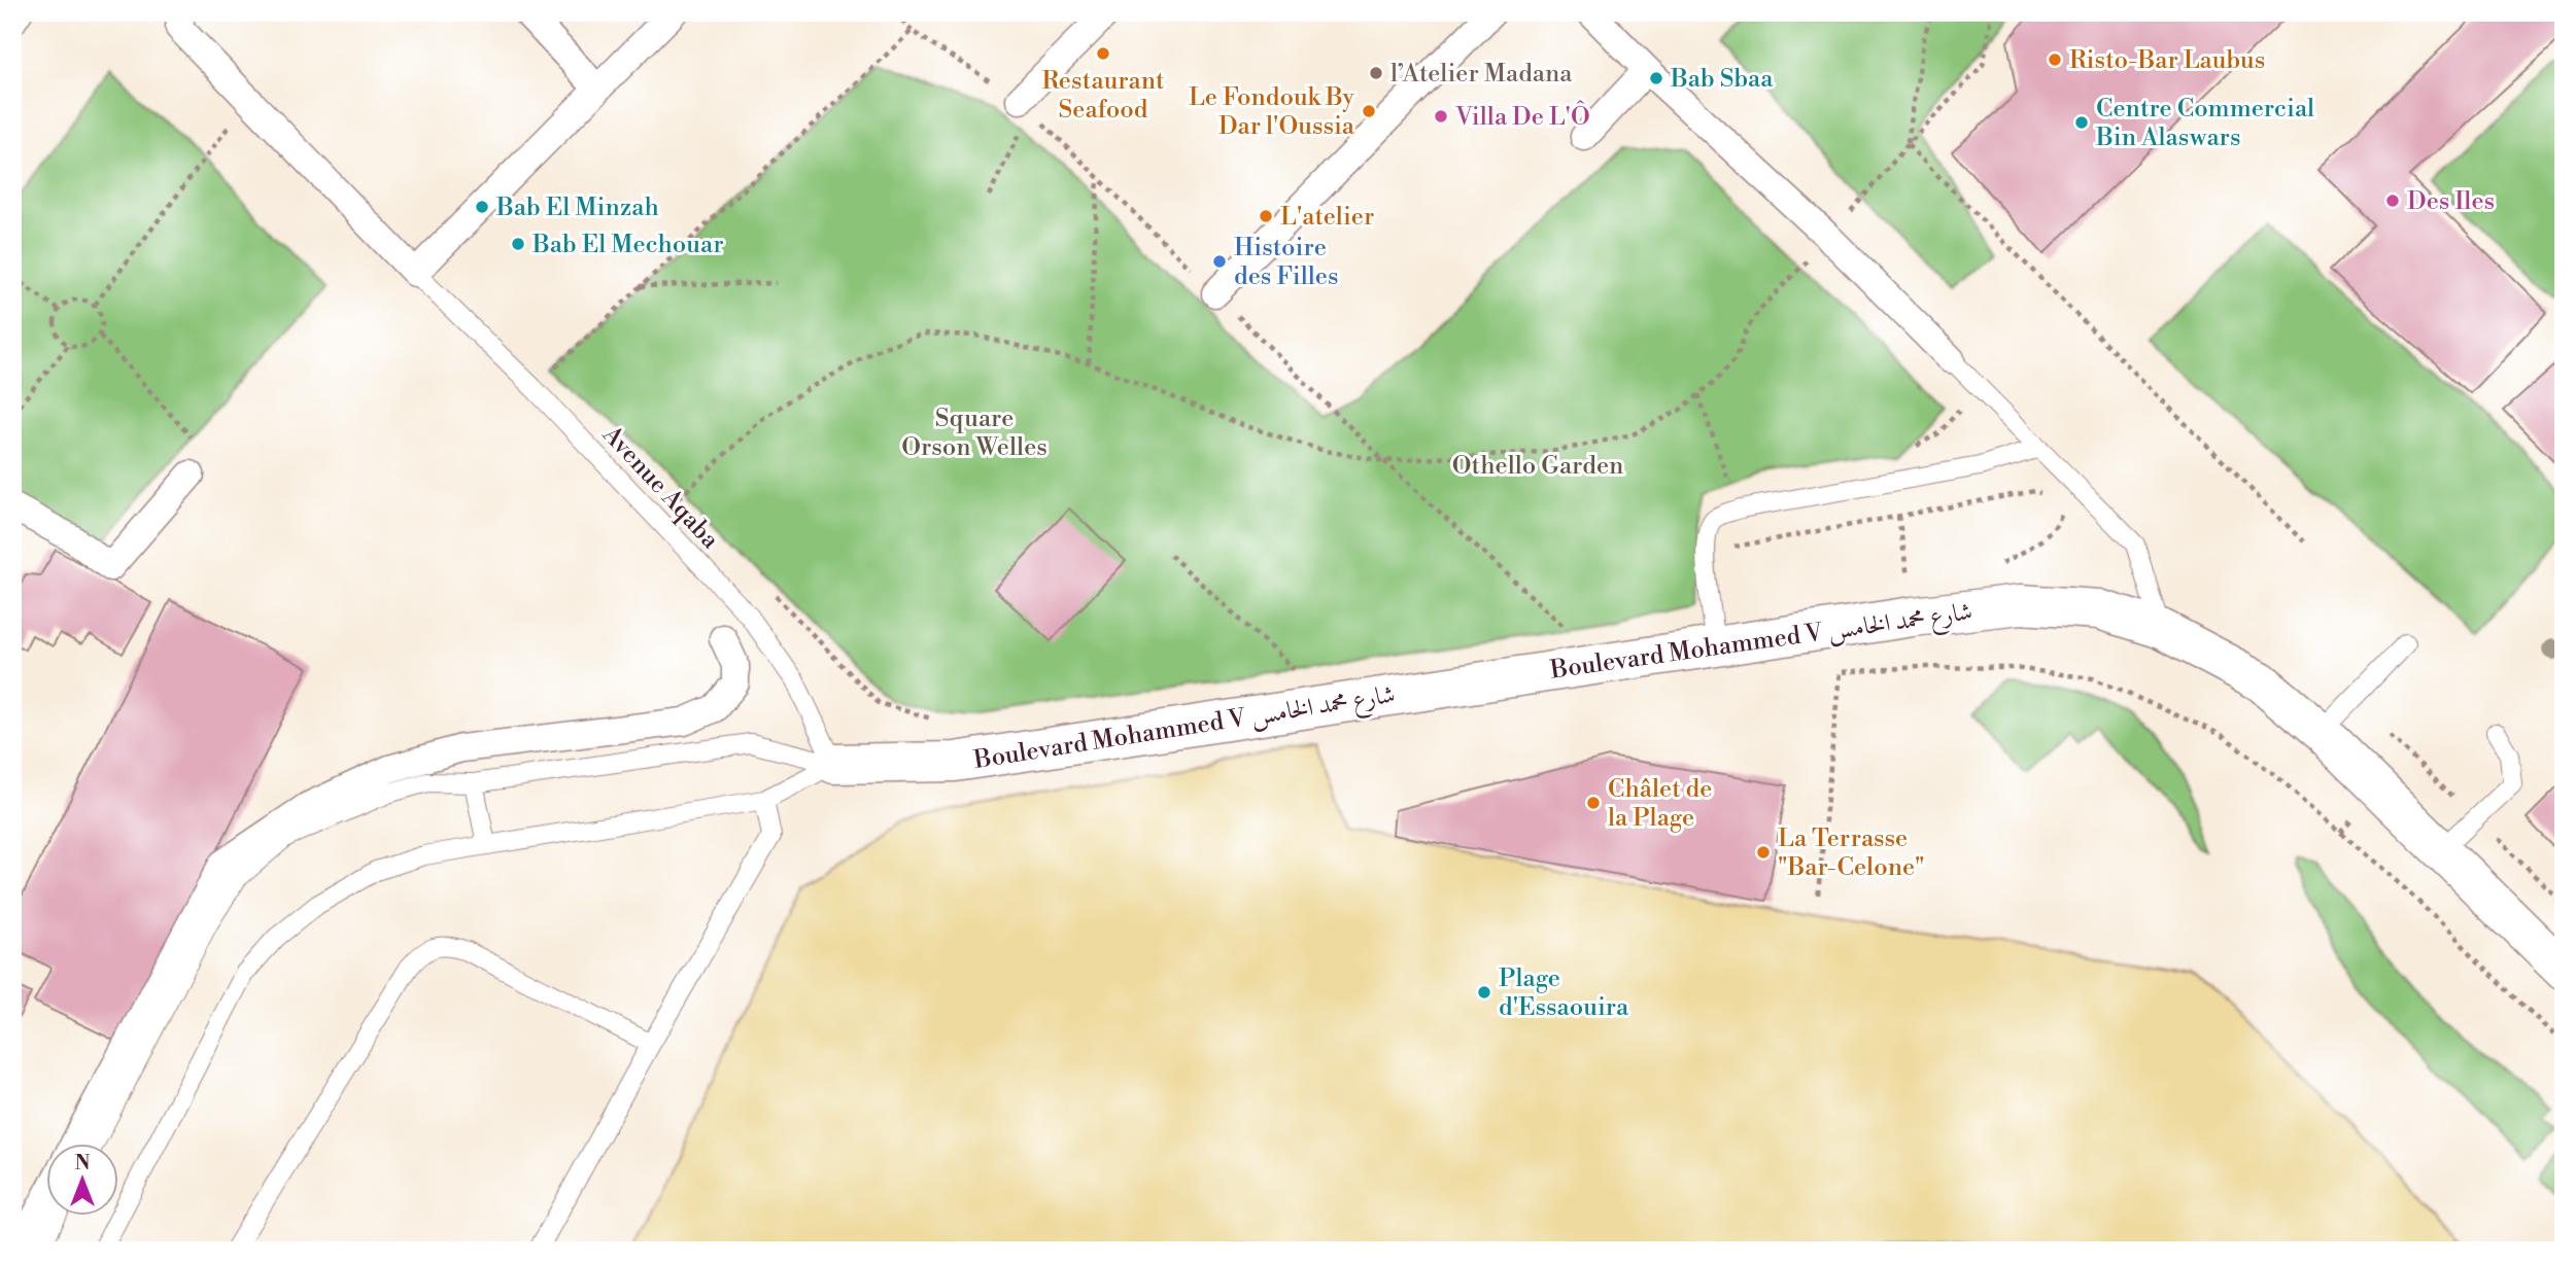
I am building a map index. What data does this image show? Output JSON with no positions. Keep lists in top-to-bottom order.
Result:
{
  "streets": {
    "street": ["Boulevard Mohammed V شارع محمد الخامس"],
    "lane": ["Avenue Aqaba"]
  },
  "crossings": [
    ["Avenue Aqaba", "Boulevard Mohammed V شارع محمد الخامس"]
  ],
  "parks": ["Square Orson Welles", "Othello Garden"],
  "places": [
    "Restaurant Seafood",
    "Risto-Bar Laubus",
    "l’Atelier Madana",
    "Bab Sbaa",
    "Le Fondouk By Dar l'Oussia",
    "Villa De L'Ô",
    "Centre Commercial Bin Alaswars",
    "Des Iles",
    "Bab El Minzah",
    "L'atelier",
    "Bab El Mechouar",
    "Histoire des Filles",
    "Châlet de la Plage",
    "La Terrasse \"Bar-Celone\"",
    "Plage d'Essaouira"
  ],
  "north": "top"
}
